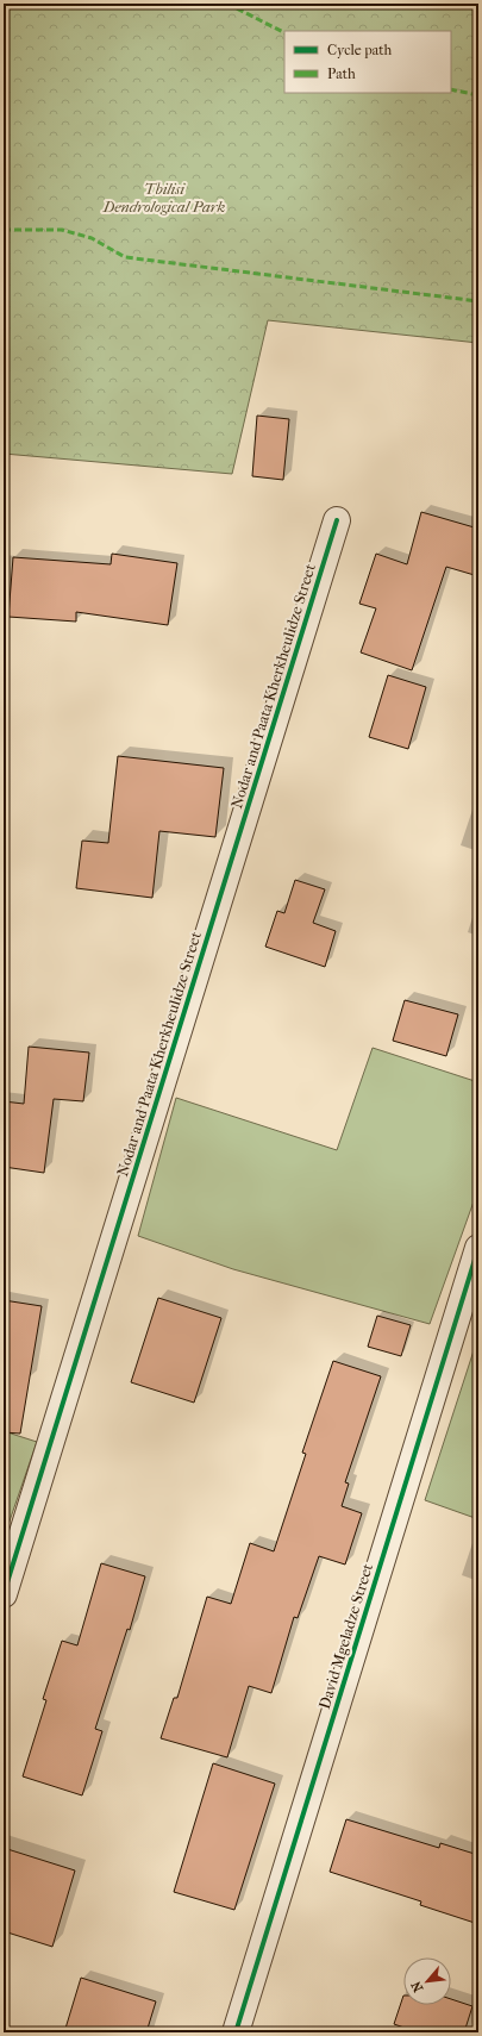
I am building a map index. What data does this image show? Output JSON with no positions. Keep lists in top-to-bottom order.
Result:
{
  "streets": {
    "street": ["Nodar and Paata Kherkheulidze Street", "David Mgeladze Street"]
  },
  "parks": ["Tbilisi Dendrological Park"],
  "legend": ["Cycle path", "Path"],
  "north": "bottom left"
}
